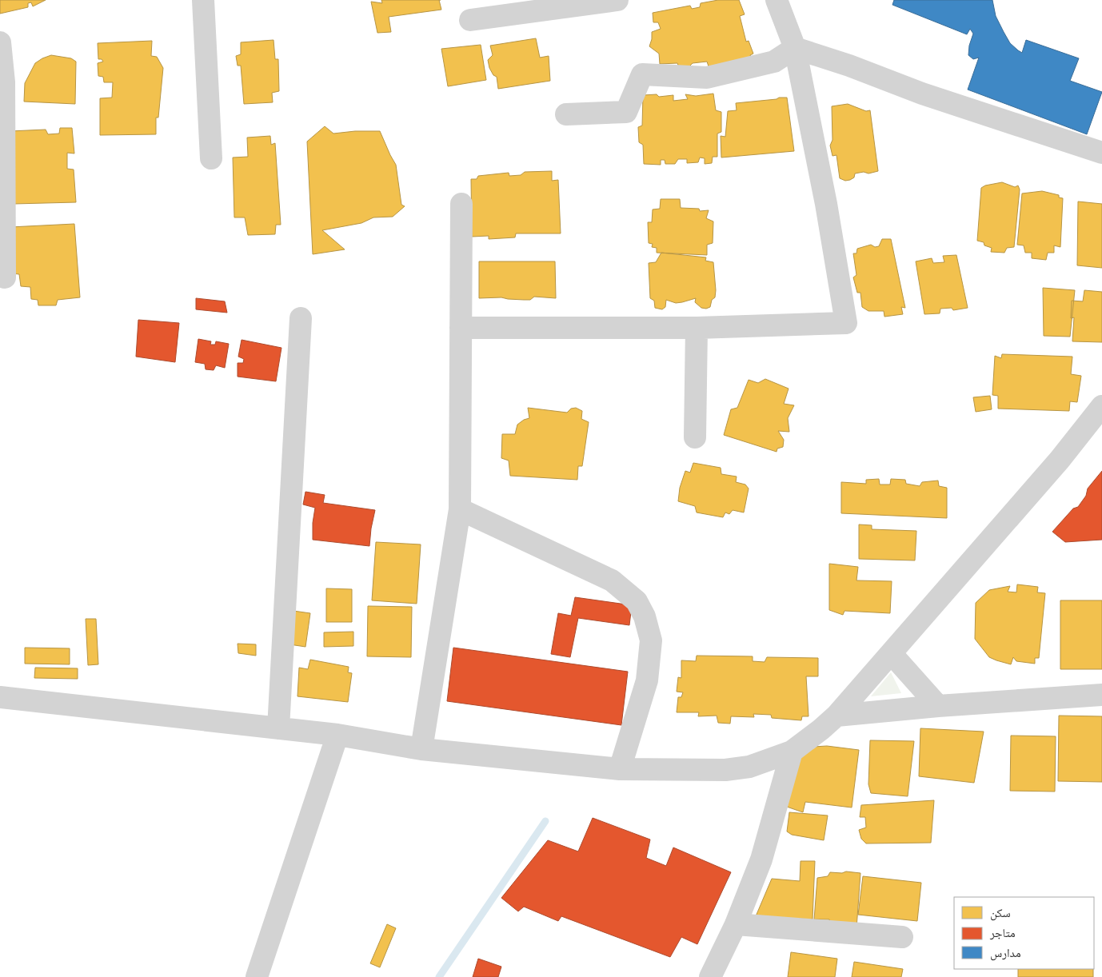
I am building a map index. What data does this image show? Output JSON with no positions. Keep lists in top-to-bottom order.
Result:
{
  "legend": ["سكن", "متاجر", "مدارس"]
}
